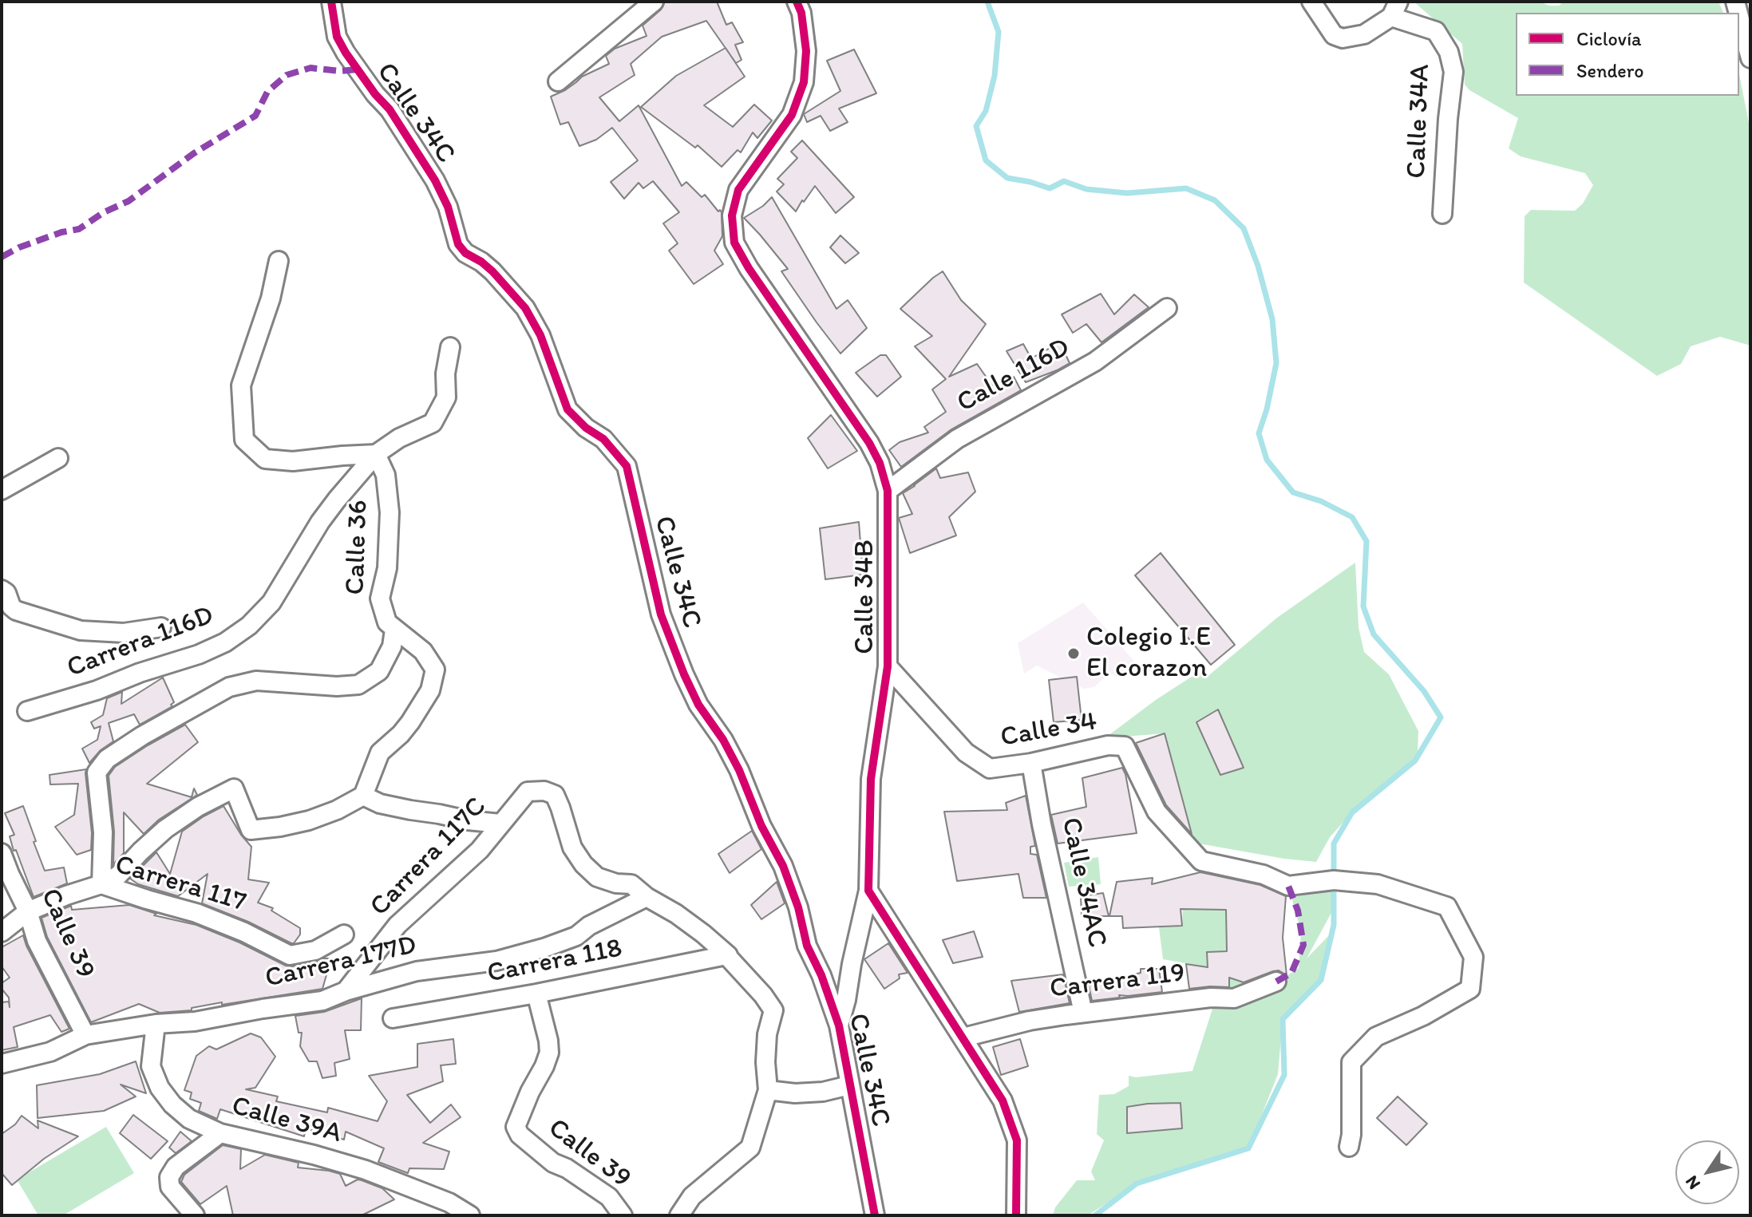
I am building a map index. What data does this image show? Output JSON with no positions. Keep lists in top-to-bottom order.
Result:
{
  "streets": {
    "street": [
      "Calle 34C",
      "Calle 34A",
      "Calle 116D",
      "Calle 36",
      "Calle 34B",
      "Carrera 116D",
      "Calle 34",
      "Carrera 117C",
      "Calle 34AC",
      "Carrera 117",
      "Calle 39",
      "Carrera 118",
      "Carrera 177D",
      "Carrera 119",
      "Calle 39A"
    ]
  },
  "crossings": [
    ["Calle 34C", "Calle 34B"],
    ["Calle 116D", "Calle 34B"],
    ["Calle 36", "Carrera 116D"],
    ["Calle 34B", "Calle 34"],
    ["Calle 34", "Calle 34AC"],
    ["Carrera 117C", "Carrera 177D"],
    ["Calle 34AC", "Carrera 119"],
    ["Carrera 117", "Calle 39"],
    ["Calle 39", "Carrera 118"],
    ["Calle 39", "Carrera 177D"],
    ["Carrera 177D", "Calle 39A"]
  ],
  "places": ["Colegio I.E El corazon"],
  "legend": ["Ciclovía", "Sendero"],
  "north": "bottom left"
}
